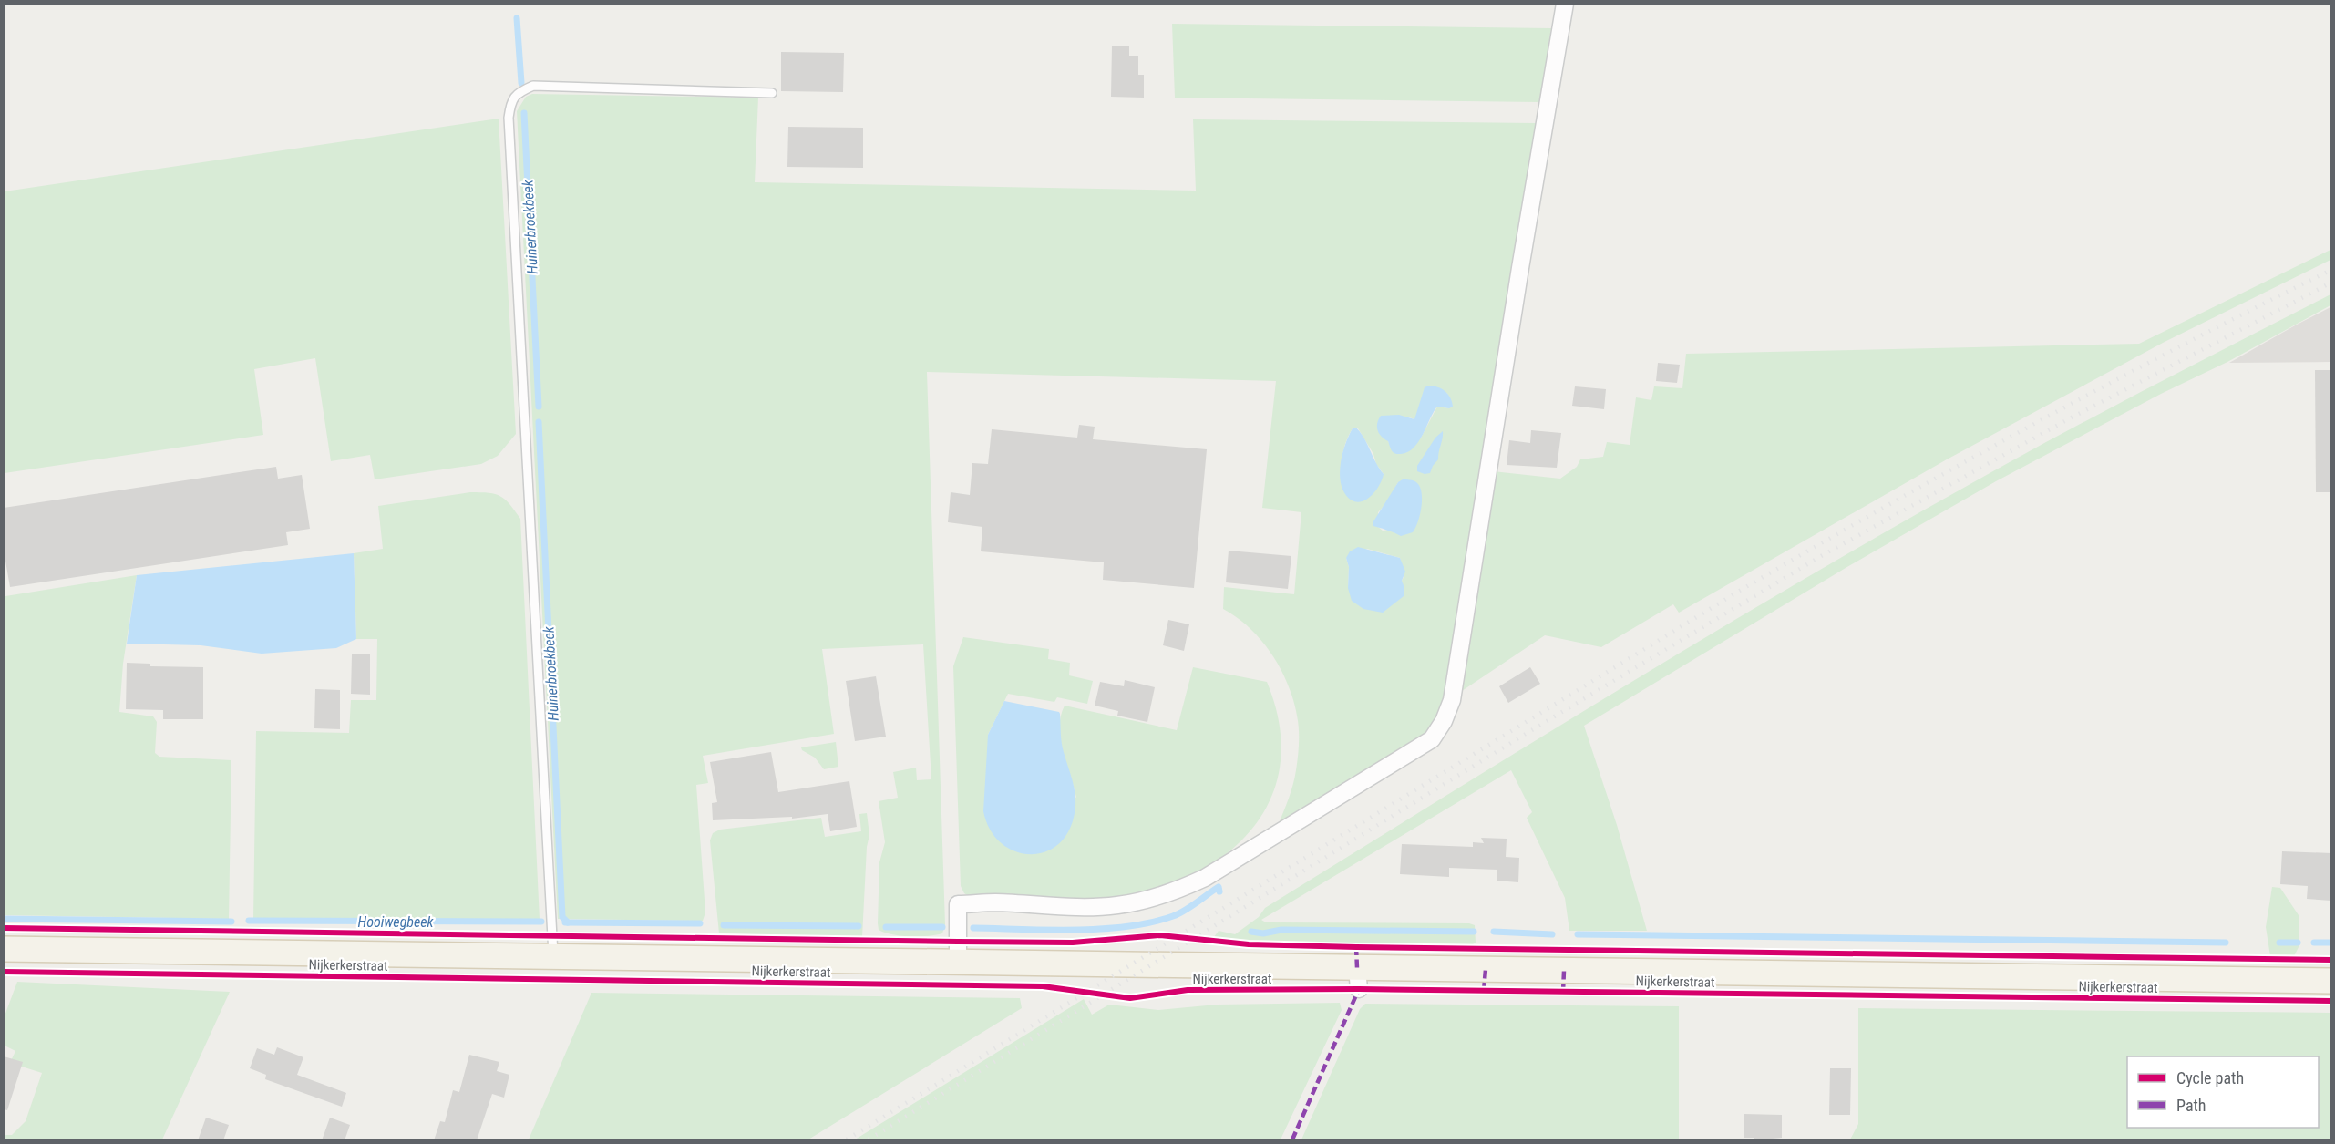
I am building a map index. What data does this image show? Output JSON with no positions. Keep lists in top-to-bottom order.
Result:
{
  "streets": {
    "main road": ["Nijkerkerstraat"]
  },
  "water": ["Huinerbroekbeek", "Hooiwegbeek"],
  "legend": ["Cycle path", "Path"]
}
